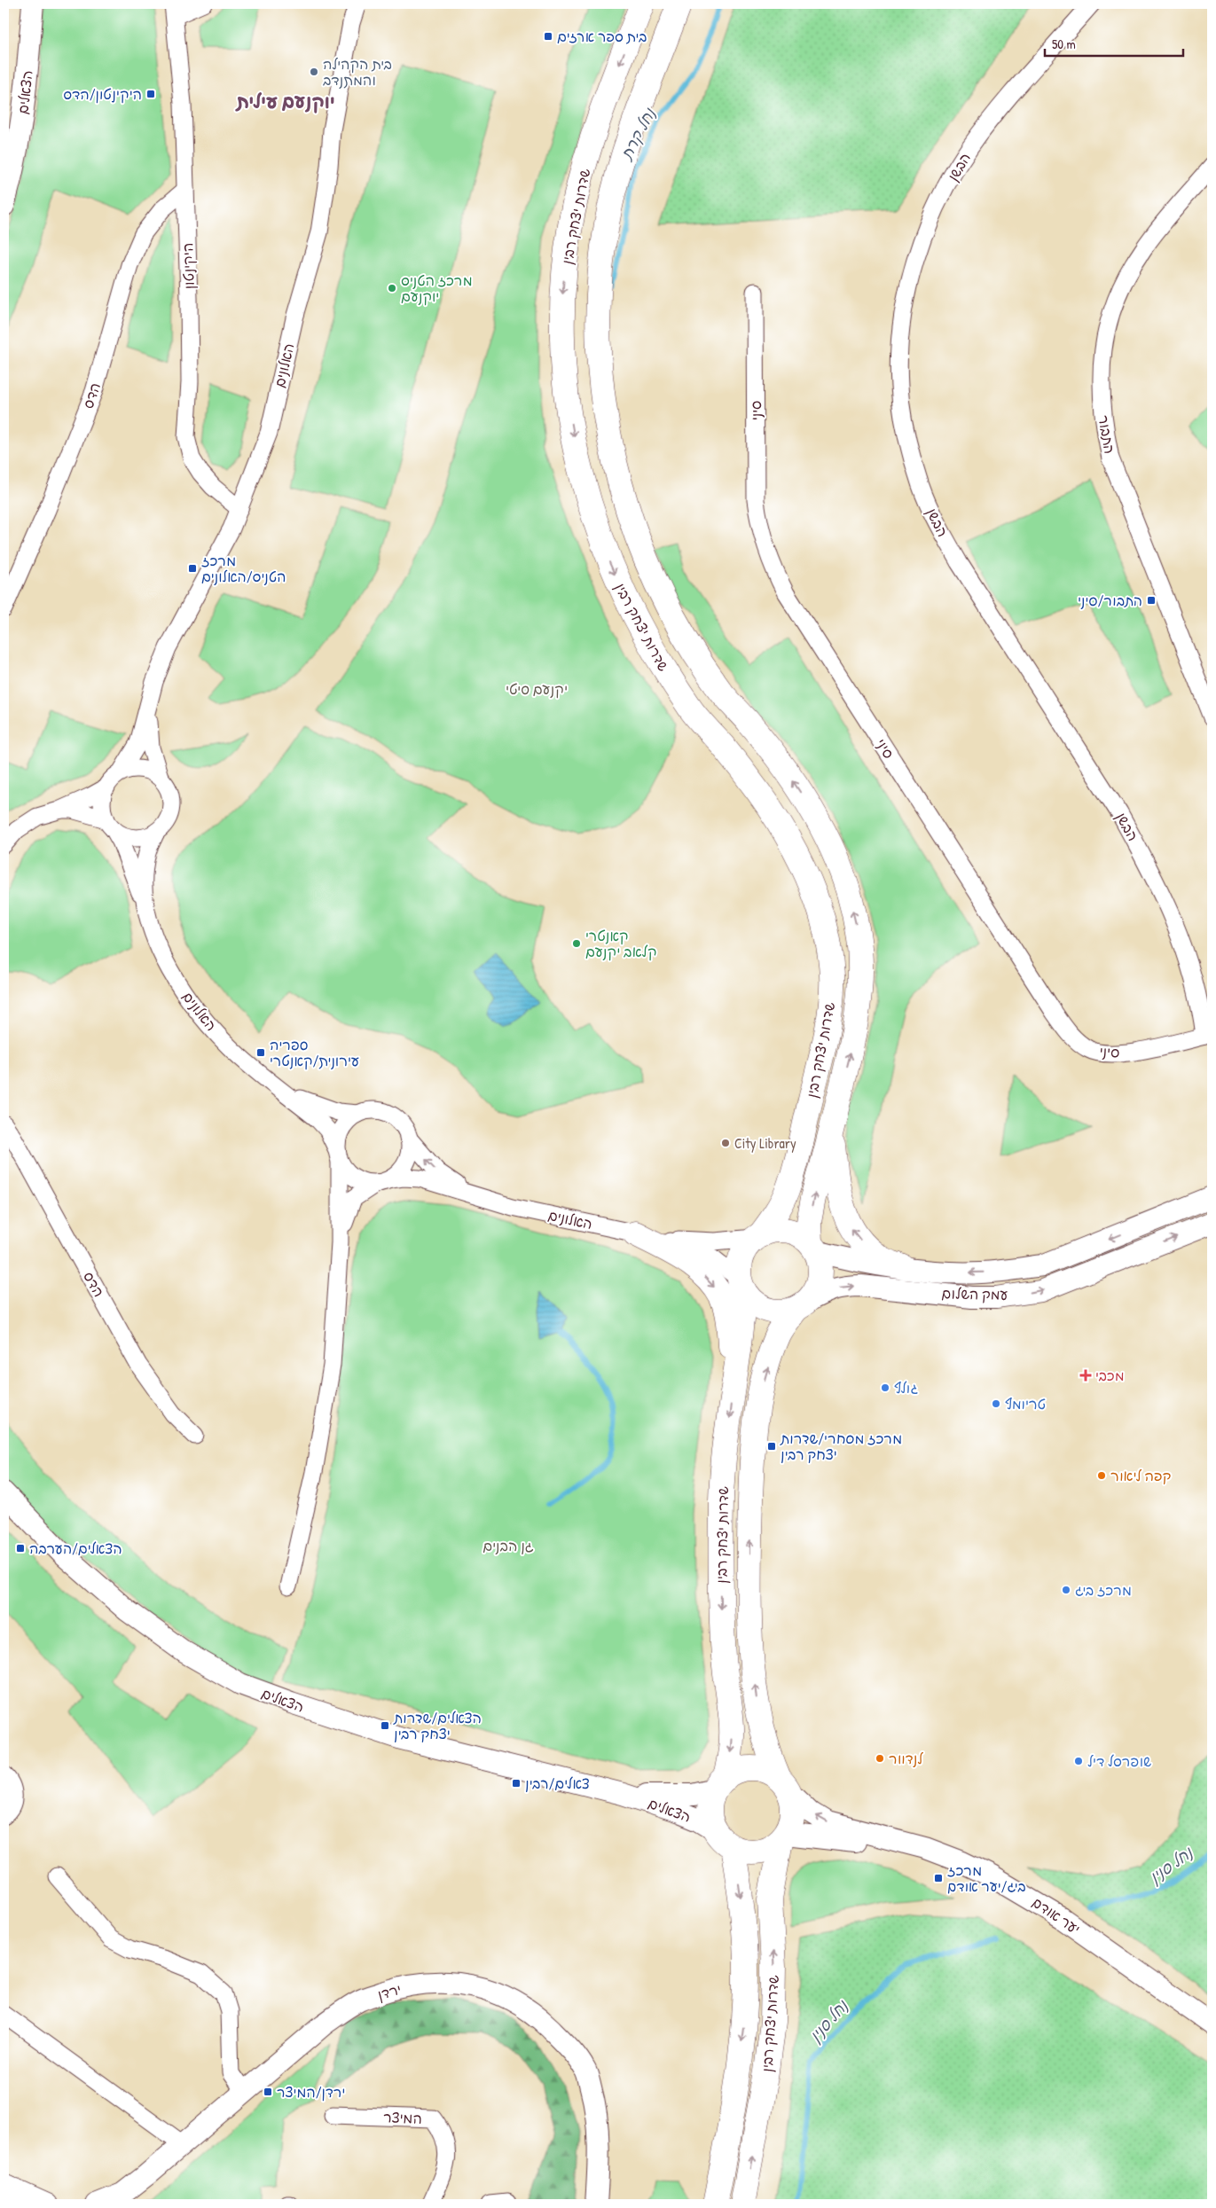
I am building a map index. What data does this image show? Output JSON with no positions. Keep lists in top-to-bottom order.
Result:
{
  "streets": {
    "main road": ["שדרות יצחק רבין"],
    "street": [
      "הצאלים",
      "הבשן",
      "היקינטון",
      "האלונים",
      "הדס",
      "סיני",
      "התבור",
      "עמק השלום",
      "יער אודם",
      "ירדן",
      "המיצר"
    ]
  },
  "crossings": [
    ["הצאלים", "שדרות יצחק רבין"],
    ["הצאלים", "יער אודם"],
    ["הבשן", "סיני"],
    ["שדרות יצחק רבין", "האלונים"],
    ["שדרות יצחק רבין", "עמק השלום"],
    ["שדרות יצחק רבין", "יער אודם"],
    ["היקינטון", "האלונים"],
    ["היקינטון", "הדס"],
    ["האלונים", "עמק השלום"]
  ],
  "districts": ["יוקנעם עילית"],
  "water": ["נחל קרת", "נחל סנין"],
  "parks": ["יקנעם סיטי", "גן הבנים"],
  "places": {
    "transit": [
      "בית ספר ארזים",
      "היקינטון/הדס",
      "מרכז הטניס/האלונים",
      "התבור/סיני",
      "ספריה עירונית/קאנטרי",
      "מרכז מסחרי/שדרות יצחק רבין",
      "הצאלים/הערבה",
      "הצאלים/שדרות יצחק רבין",
      "צאלים/רבין",
      "מרכז ביג/יער אודם",
      "ירדן/המיצר"
    ],
    "other": [
      "בית הקהילה והמתנדב",
      "מרכז הטניס יוקנעם",
      "קאנטרי קלאב יקנעם",
      "City Library",
      "גולף",
      "טריומף",
      "קפה ליאור",
      "מרכז ביג",
      "לנדוור",
      "שופרסל דיל"
    ],
    "health": ["מכבי"]
  },
  "scale_bar": "50 m"
}
